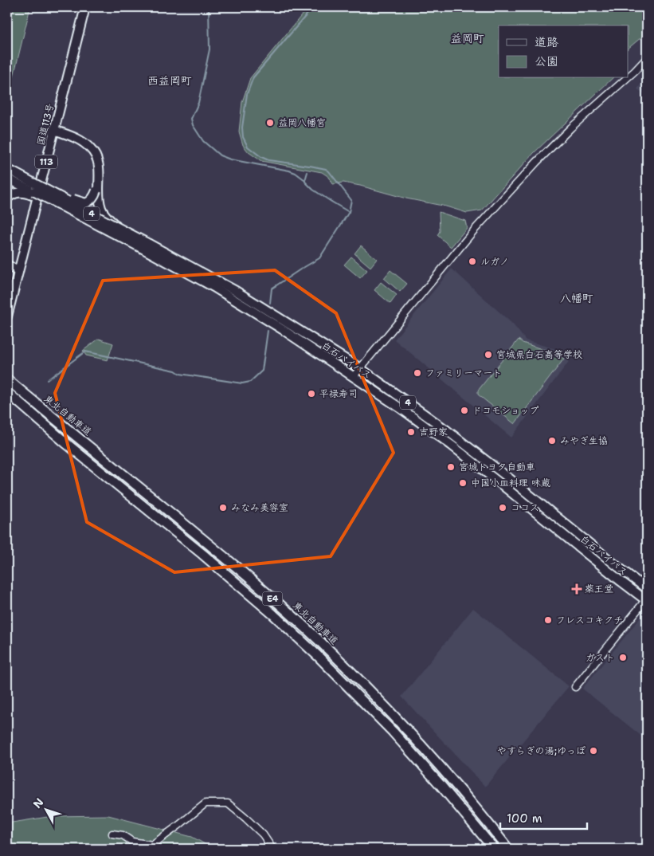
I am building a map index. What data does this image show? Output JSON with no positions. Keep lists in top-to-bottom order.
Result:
{
  "streets": {
    "highway": [
      "国道113号",
      "113",
      "4",
      "白石バイパス",
      "東北自動車道",
      "E4"
    ]
  },
  "districts": ["益岡町", "西益岡町", "八幡町"],
  "places": {
    "other": [
      "益岡八幡宮",
      "ルガノ",
      "宮城県白石高等学校",
      "ファミリーマート",
      "平禄寿司",
      "ドコモショップ",
      "吉野家",
      "みやぎ生協",
      "宮城トヨタ自動車",
      "中国小皿料理 味蔵",
      "みなみ美容室",
      "ココス",
      "フレスコキクチ",
      "ガスト",
      "やすらぎの湯;ゆっぽ"
    ],
    "health": ["薬王堂"]
  },
  "legend": ["道路", "公園"],
  "scale_bar": "100 m",
  "north": "top left"
}
